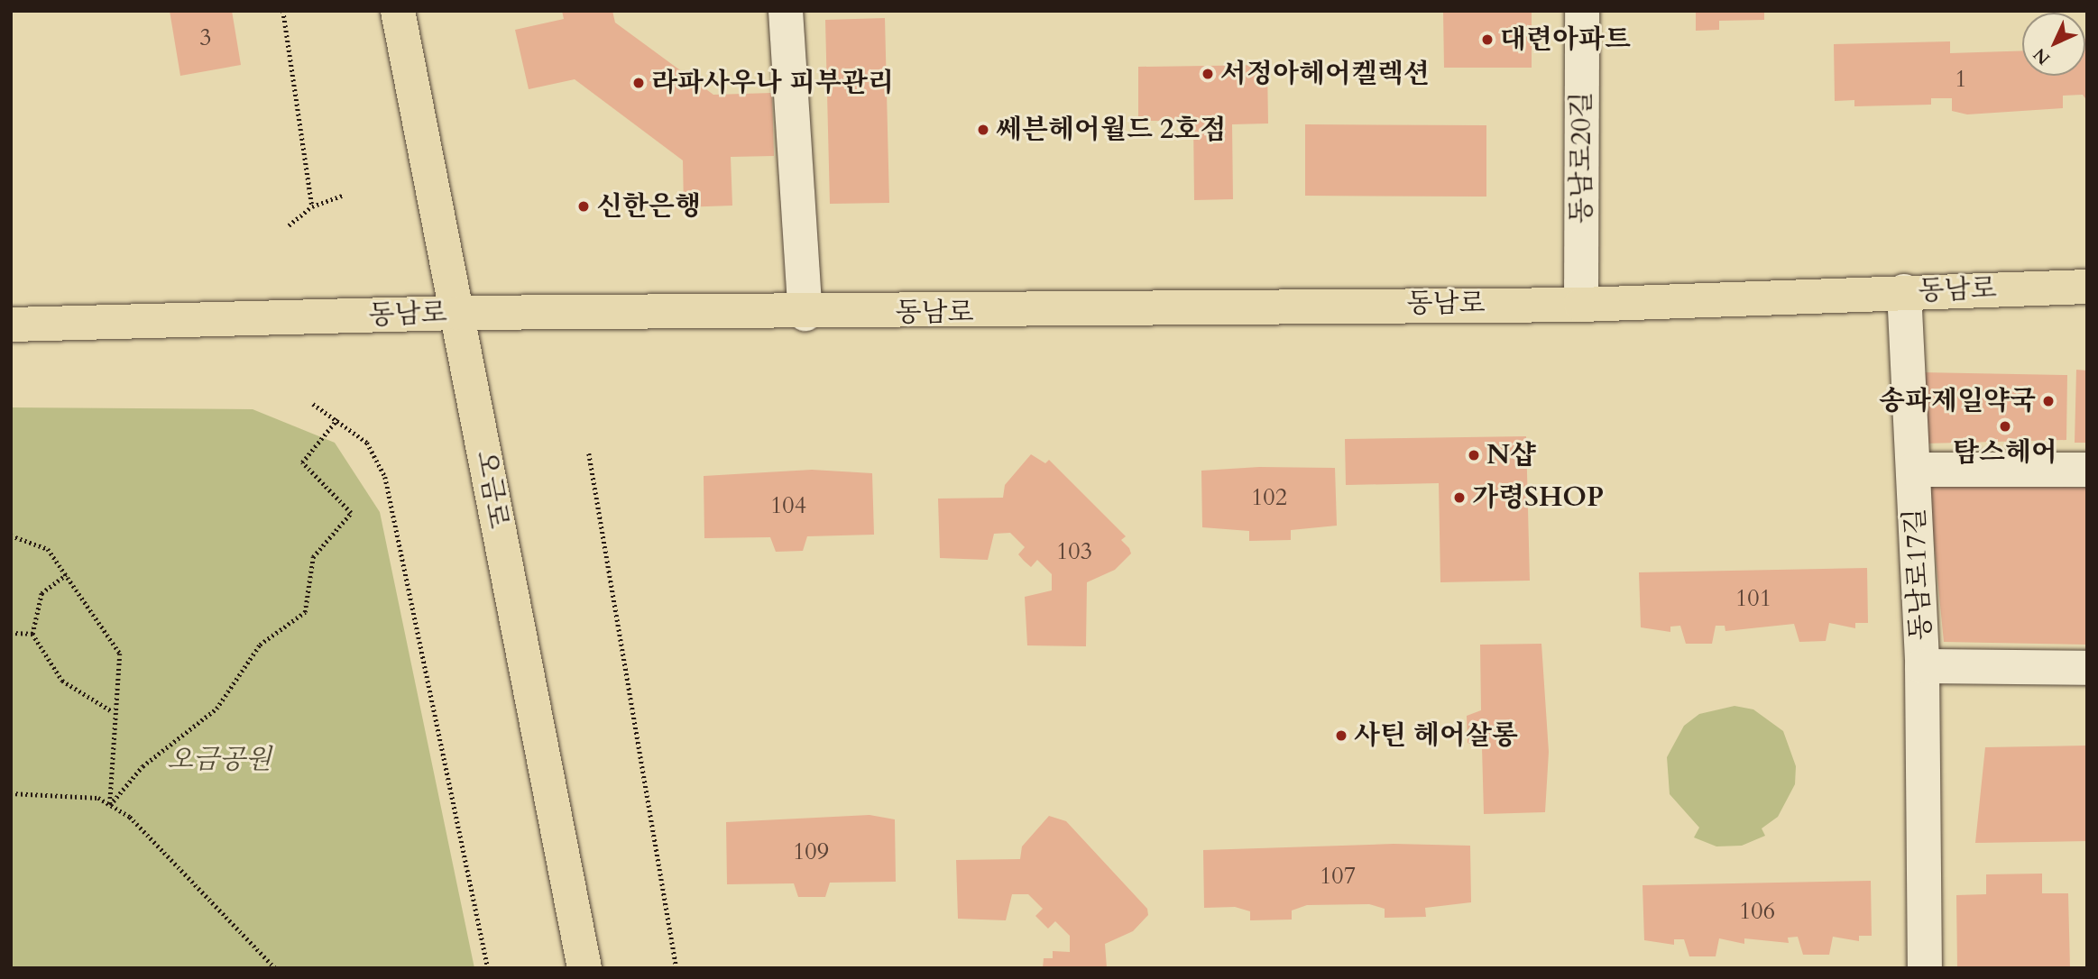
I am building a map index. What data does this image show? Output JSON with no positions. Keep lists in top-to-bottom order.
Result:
{
  "streets": {
    "main road": ["동남로", "오금로"],
    "street": ["동남로20길", "동남로17길"]
  },
  "crossings": [
    ["동남로20길", "동남로"],
    ["동남로", "오금로"],
    ["동남로", "동남로17길"]
  ],
  "parks": ["오금공원"],
  "places": [
    "대련아파트",
    "서정아헤어켈렉션",
    "라파사우나 피부관리",
    "쎄븐헤어월드 2호점",
    "신한은행",
    "송파제일약국",
    "탐스헤어",
    "N샵",
    "가령SHOP",
    "사틴 헤어살롱"
  ],
  "house_numbers": [
    "3",
    "1",
    "102",
    "104",
    "103",
    "101",
    "109",
    "107",
    "106"
  ],
  "north": "bottom left"
}
